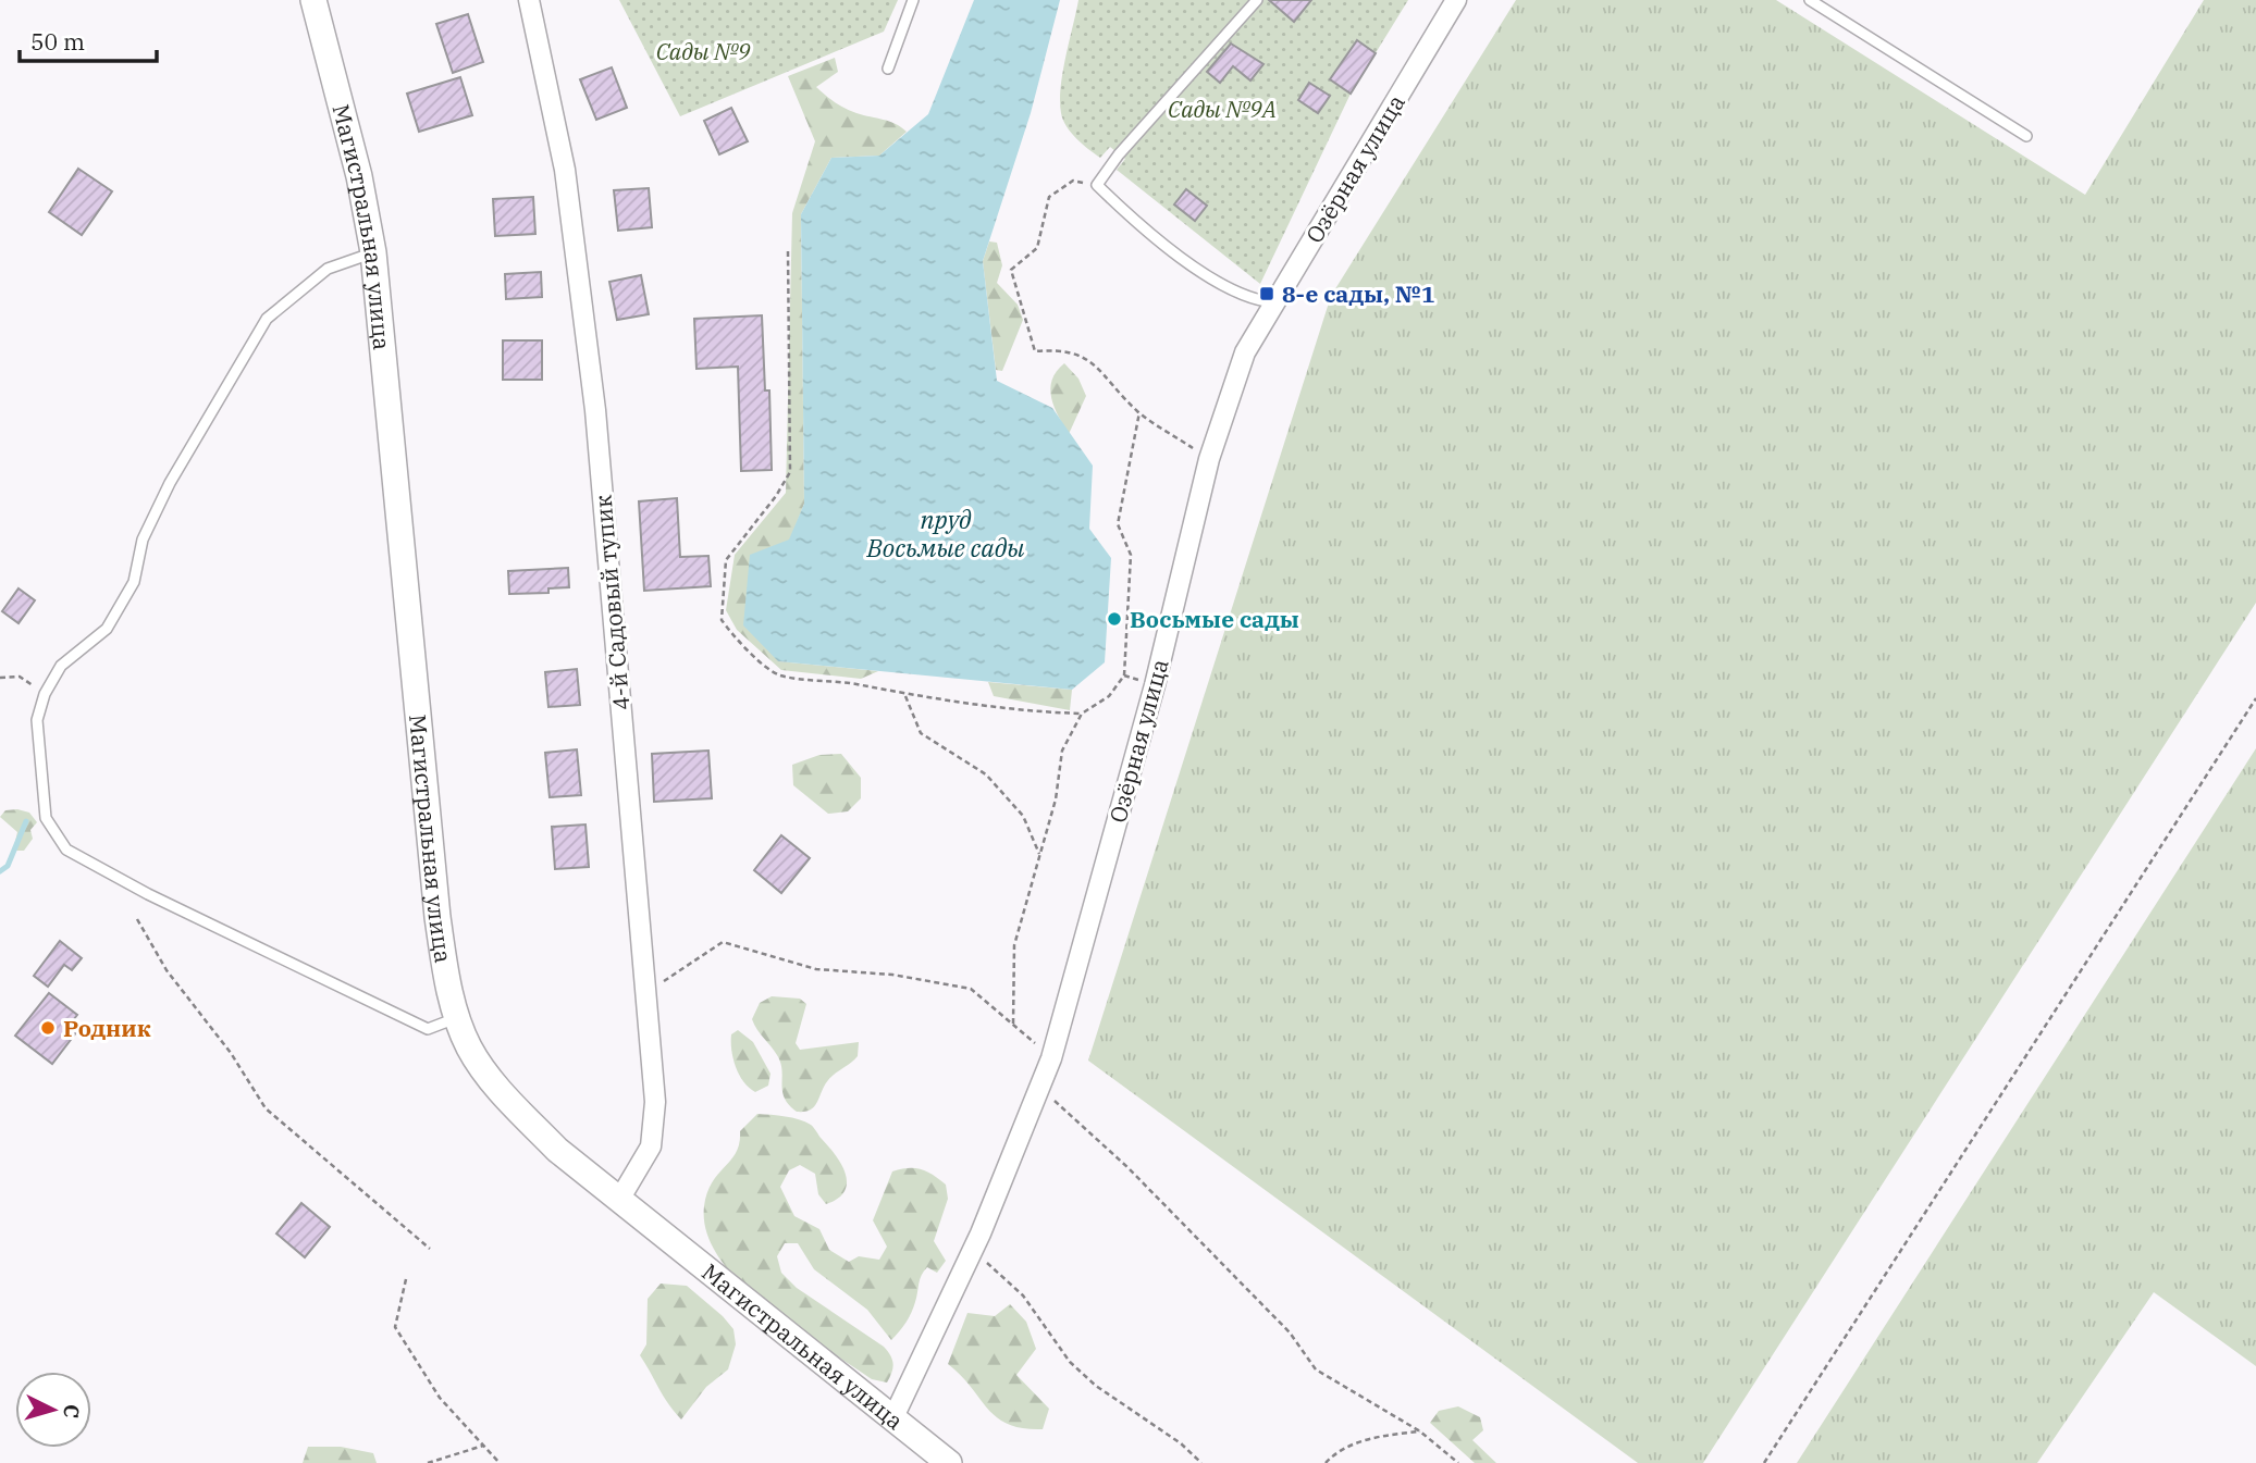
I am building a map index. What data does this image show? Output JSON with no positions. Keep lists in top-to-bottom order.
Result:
{
  "streets": {
    "street": ["Озёрная улица", "Магистральная улица", "4-й Садовый тупик"]
  },
  "crossings": [
    ["Озёрная улица", "Магистральная улица"],
    ["Магистральная улица", "4-й Садовый тупик"]
  ],
  "water": ["пруд Восьмые сады"],
  "parks": ["Сады №9", "Сады №9А"],
  "places": {
    "transit": ["8-е сады, №1"],
    "other": ["Восьмые сады", "Родник"]
  },
  "scale_bar": "50 m",
  "north": "right"
}
